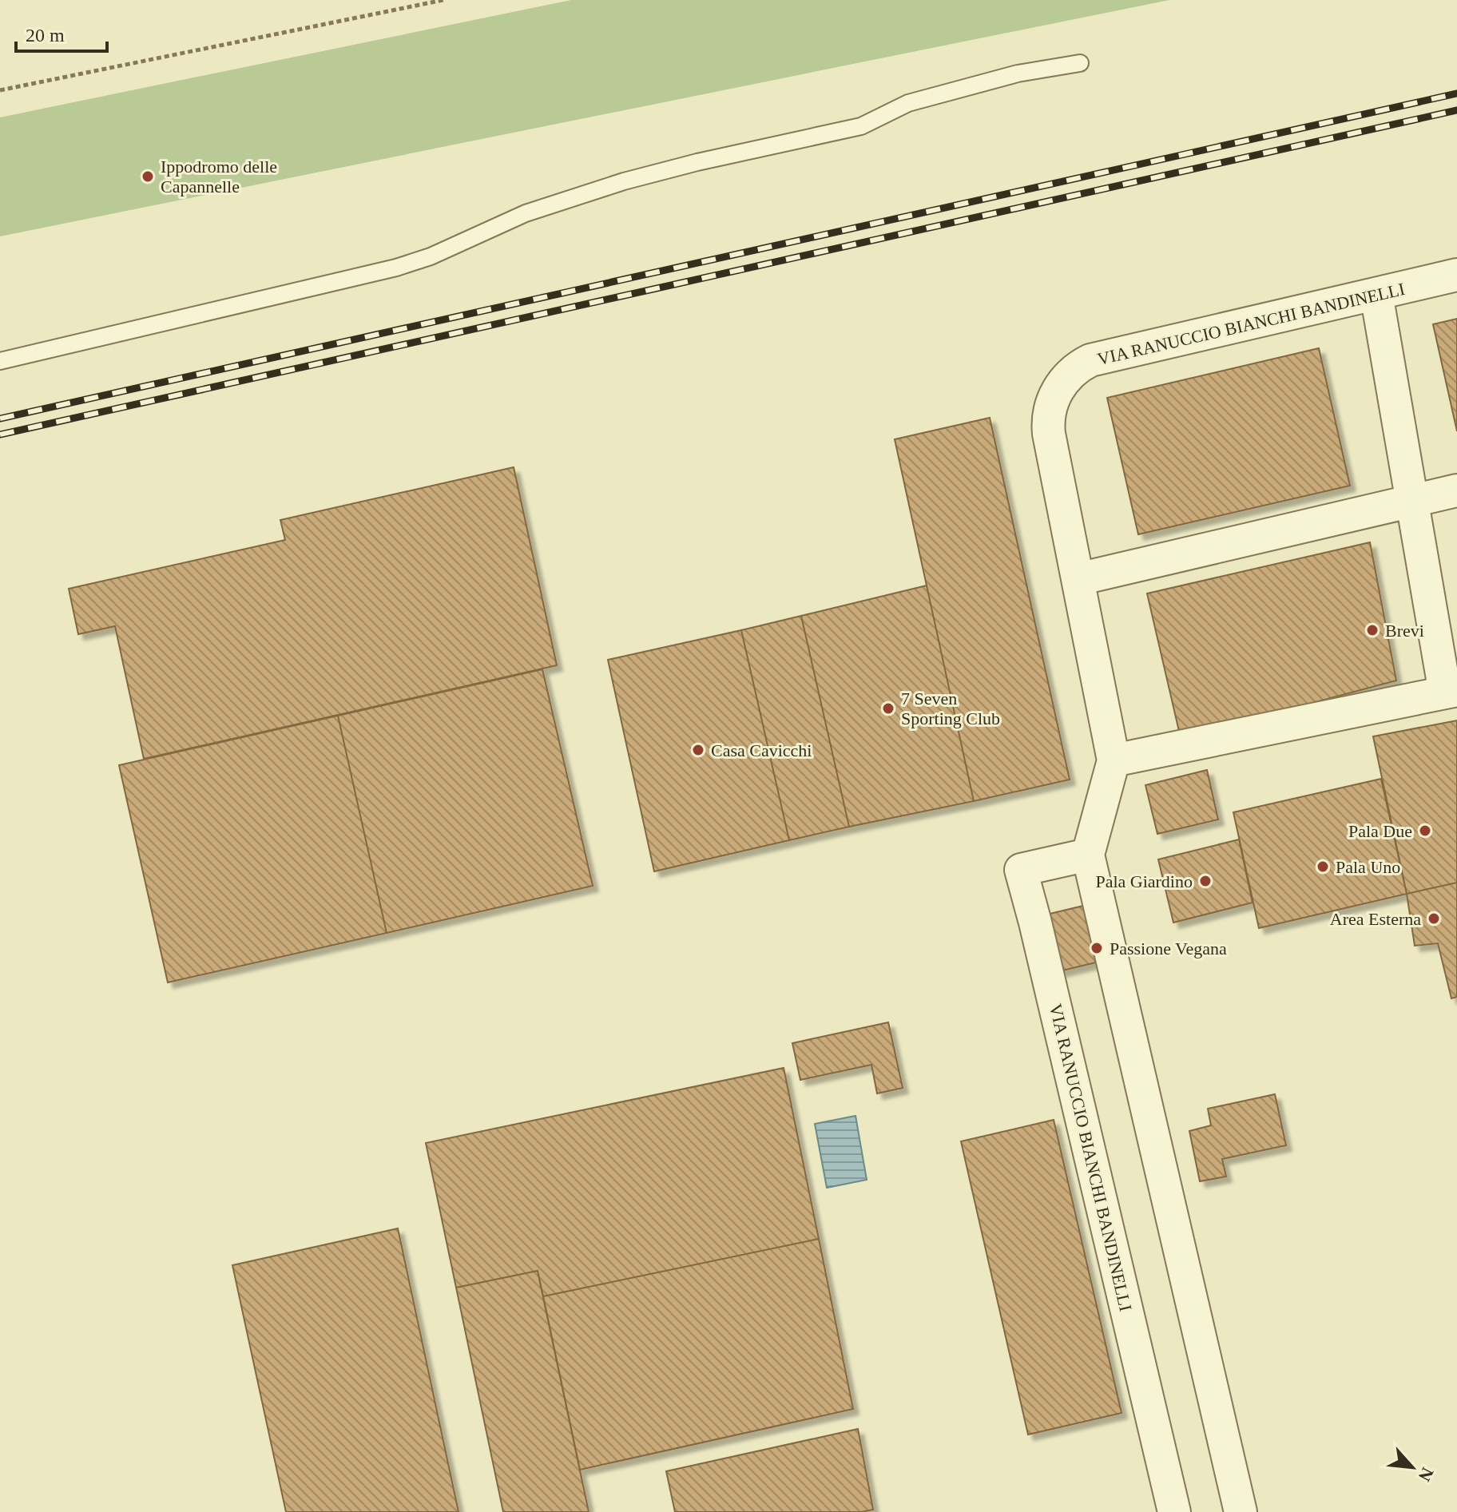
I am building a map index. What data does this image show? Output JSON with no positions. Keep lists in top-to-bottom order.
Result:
{
  "streets": {
    "street": ["VIA RANUCCIO BIANCHI BANDINELLI"]
  },
  "places": [
    "Ippodromo delle Capannelle",
    "Brevi",
    "7 Seven Sporting Club",
    "Casa Cavicchi",
    "Pala Due",
    "Pala Uno",
    "Pala Giardino",
    "Area Esterna",
    "Passione Vegana"
  ],
  "scale_bar": "20 m",
  "north": "bottom right"
}
